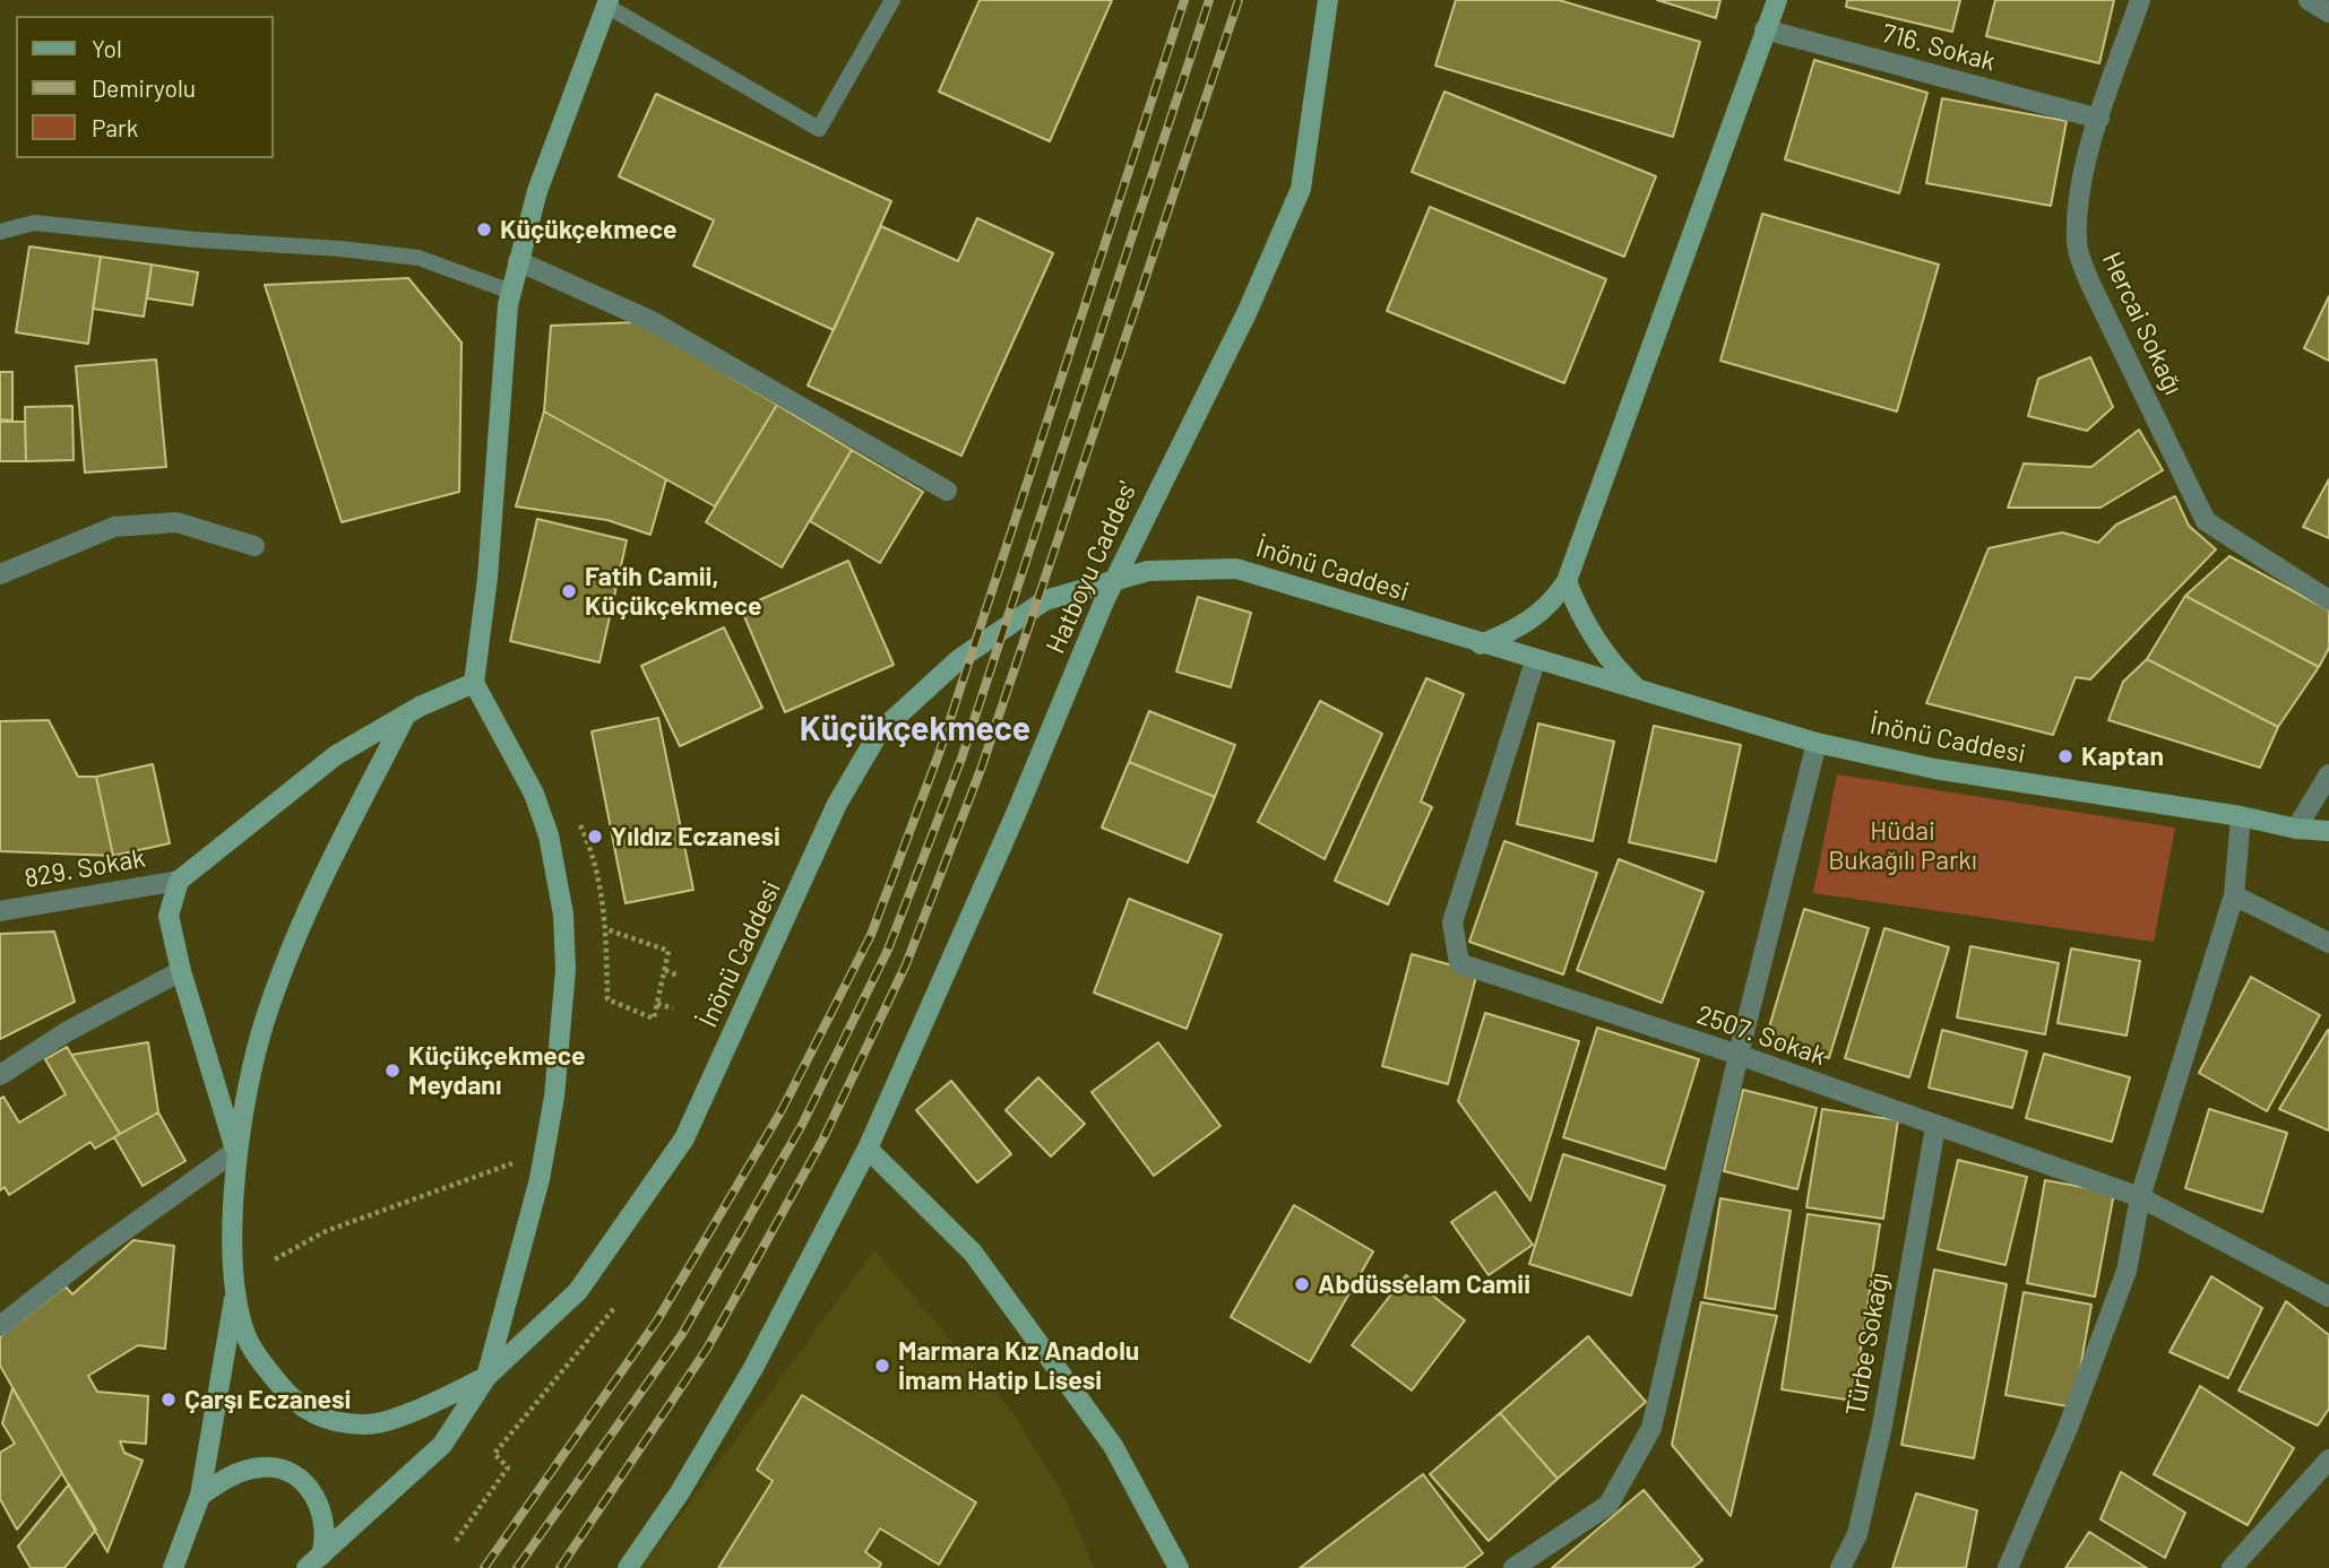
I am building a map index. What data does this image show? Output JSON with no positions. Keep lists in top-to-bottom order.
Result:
{
  "streets": {
    "street": [
      "716. Sokak",
      "Hercai Sokağı",
      "Hatboyu Caddes'",
      "İnönü Caddesi",
      "829. Sokak",
      "2507. Sokak",
      "Türbe Sokağı"
    ]
  },
  "crossings": [
    ["716. Sokak", "Hercai Sokağı"],
    ["İnönü Caddesi", "2507. Sokak"],
    ["2507. Sokak", "Türbe Sokağı"]
  ],
  "districts": ["Küçükçekmece"],
  "parks": ["Hüdai Bukağılı Parkı"],
  "places": [
    "Küçükçekmece",
    "Fatih Camii, Küçükçekmece",
    "Kaptan",
    "Yıldız Eczanesi",
    "Küçükçekmece Meydanı",
    "Abdüsselam Camii",
    "Marmara Kız Anadolu İmam Hatip Lisesi",
    "Çarşı Eczanesi"
  ],
  "legend": ["Yol", "Demiryolu", "Park"]
}
